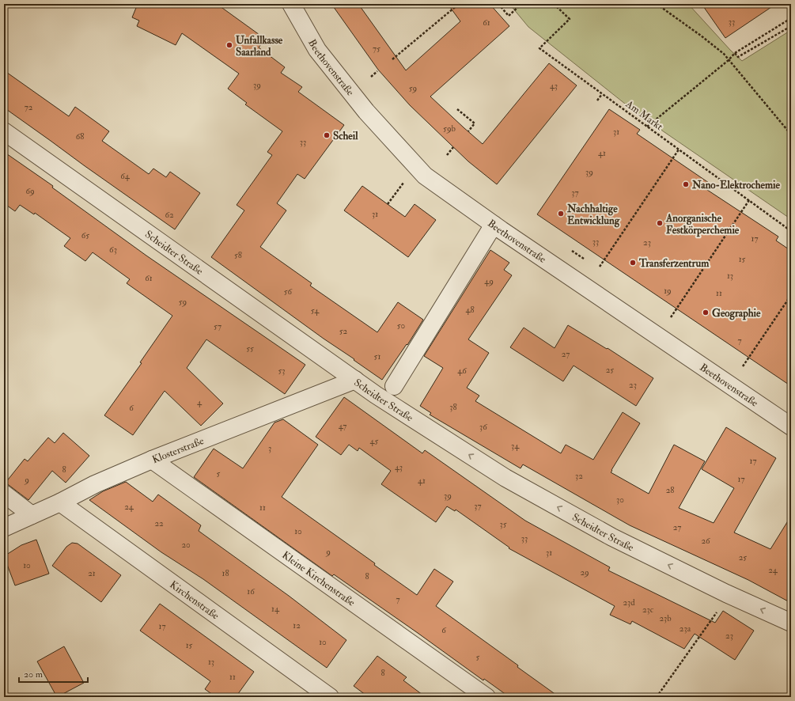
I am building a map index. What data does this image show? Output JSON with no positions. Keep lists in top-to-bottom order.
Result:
{
  "streets": {
    "street": [
      "Beethovenstraße",
      "Scheidter Straße",
      "Klosterstraße",
      "Kleine Kirchenstraße",
      "Kirchenstraße"
    ],
    "path": ["Am Markt"]
  },
  "crossings": [
    ["Scheidter Straße", "Klosterstraße"],
    ["Klosterstraße", "Kleine Kirchenstraße"],
    ["Klosterstraße", "Kirchenstraße"]
  ],
  "one_way": ["Scheidter Straße"],
  "places": [
    "Unfallkasse Saarland",
    "Scheil",
    "Nano-Elektrochemie",
    "Nachhaltige Entwicklung",
    "Anorganische Festkörperchemie",
    "Transferzentrum",
    "Geographie"
  ],
  "house_numbers": [
    "33",
    "61",
    "75",
    "39",
    "43",
    "59",
    "72",
    "59b",
    "31",
    "68",
    "33",
    "41",
    "39",
    "64",
    "69",
    "37",
    "31",
    "62",
    "65",
    "17",
    "33",
    "23",
    "63",
    "58",
    "15",
    "13",
    "61",
    "49",
    "19",
    "56",
    "11",
    "59",
    "48",
    "54",
    "50",
    "57",
    "52",
    "7",
    "55",
    "27",
    "51",
    "25",
    "53",
    "46",
    "23",
    "4",
    "38",
    "6",
    "47",
    "36",
    "45",
    "34",
    "3",
    "17",
    "43",
    "8",
    "5",
    "32",
    "17",
    "9",
    "41",
    "28",
    "39",
    "30",
    "37",
    "24",
    "11",
    "22",
    "35",
    "27",
    "10",
    "33",
    "26",
    "20",
    "9",
    "31",
    "25",
    "10",
    "24",
    "29",
    "21",
    "18",
    "8",
    "16",
    "7",
    "23d",
    "14",
    "23c",
    "23b",
    "12",
    "17",
    "23a",
    "6",
    "23",
    "10",
    "15",
    "5",
    "13",
    "8",
    "11"
  ],
  "scale_bar": "20 m"
}
